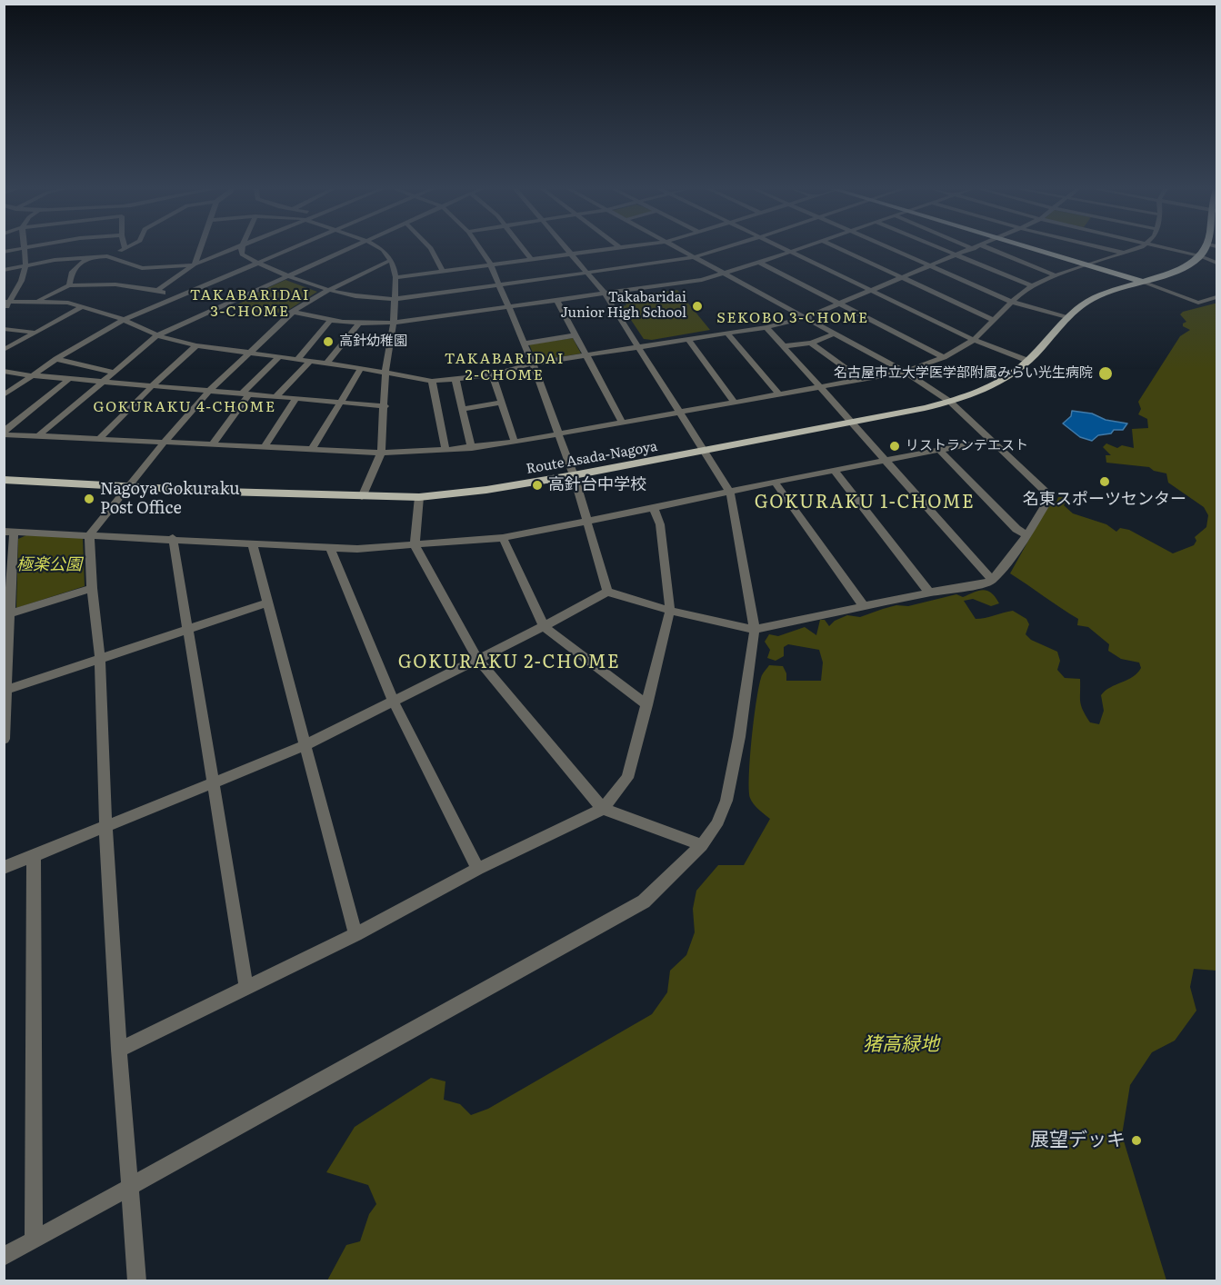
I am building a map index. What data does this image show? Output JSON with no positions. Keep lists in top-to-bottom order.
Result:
{
  "streets": {
    "main road": ["Route Asada-Nagoya"]
  },
  "districts": [
    "TAKABARIDAI 3-CHOME",
    "SEKOBO 3-CHOME",
    "TAKABARIDAI 2-CHOME",
    "GOKURAKU 4-CHOME",
    "GOKURAKU 1-CHOME",
    "GOKURAKU 2-CHOME"
  ],
  "parks": ["極楽公園", "猪高緑地"],
  "places": [
    "Takabaridai Junior High School",
    "高針幼稚園",
    "名古屋市立大学医学部附属みらい光生病院",
    "リストランテエスト",
    "名東スポーツセンター",
    "高針台中学校",
    "Nagoya Gokuraku Post Office",
    "展望デッキ"
  ]
}
